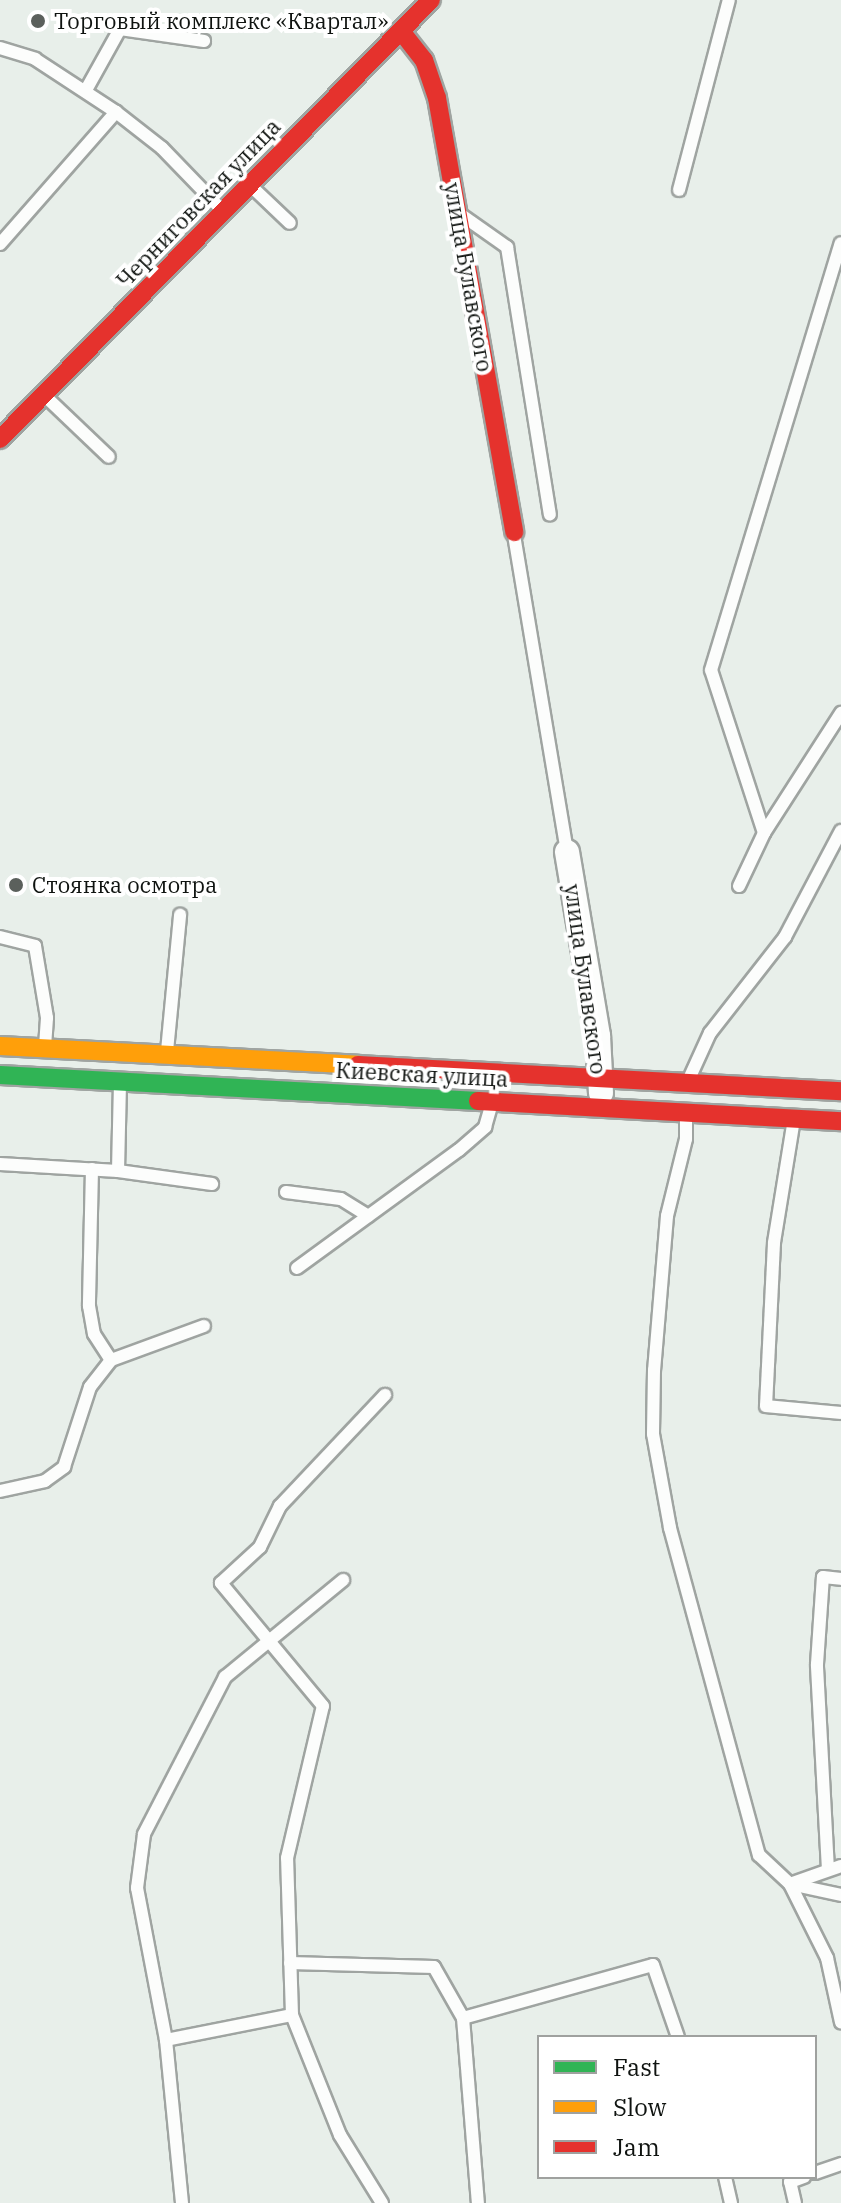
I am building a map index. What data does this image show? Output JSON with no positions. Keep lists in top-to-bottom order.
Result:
{
  "streets": {
    "street": ["Черниговская улица", "улица Булавского", "Киевская улица"]
  },
  "crossings": [
    ["Черниговская улица", "улица Булавского"],
    ["улица Булавского", "Киевская улица"]
  ],
  "places": ["Торговый комплекс «Квартал»", "Стоянка осмотра"],
  "legend": ["Fast", "Slow", "Jam"]
}
